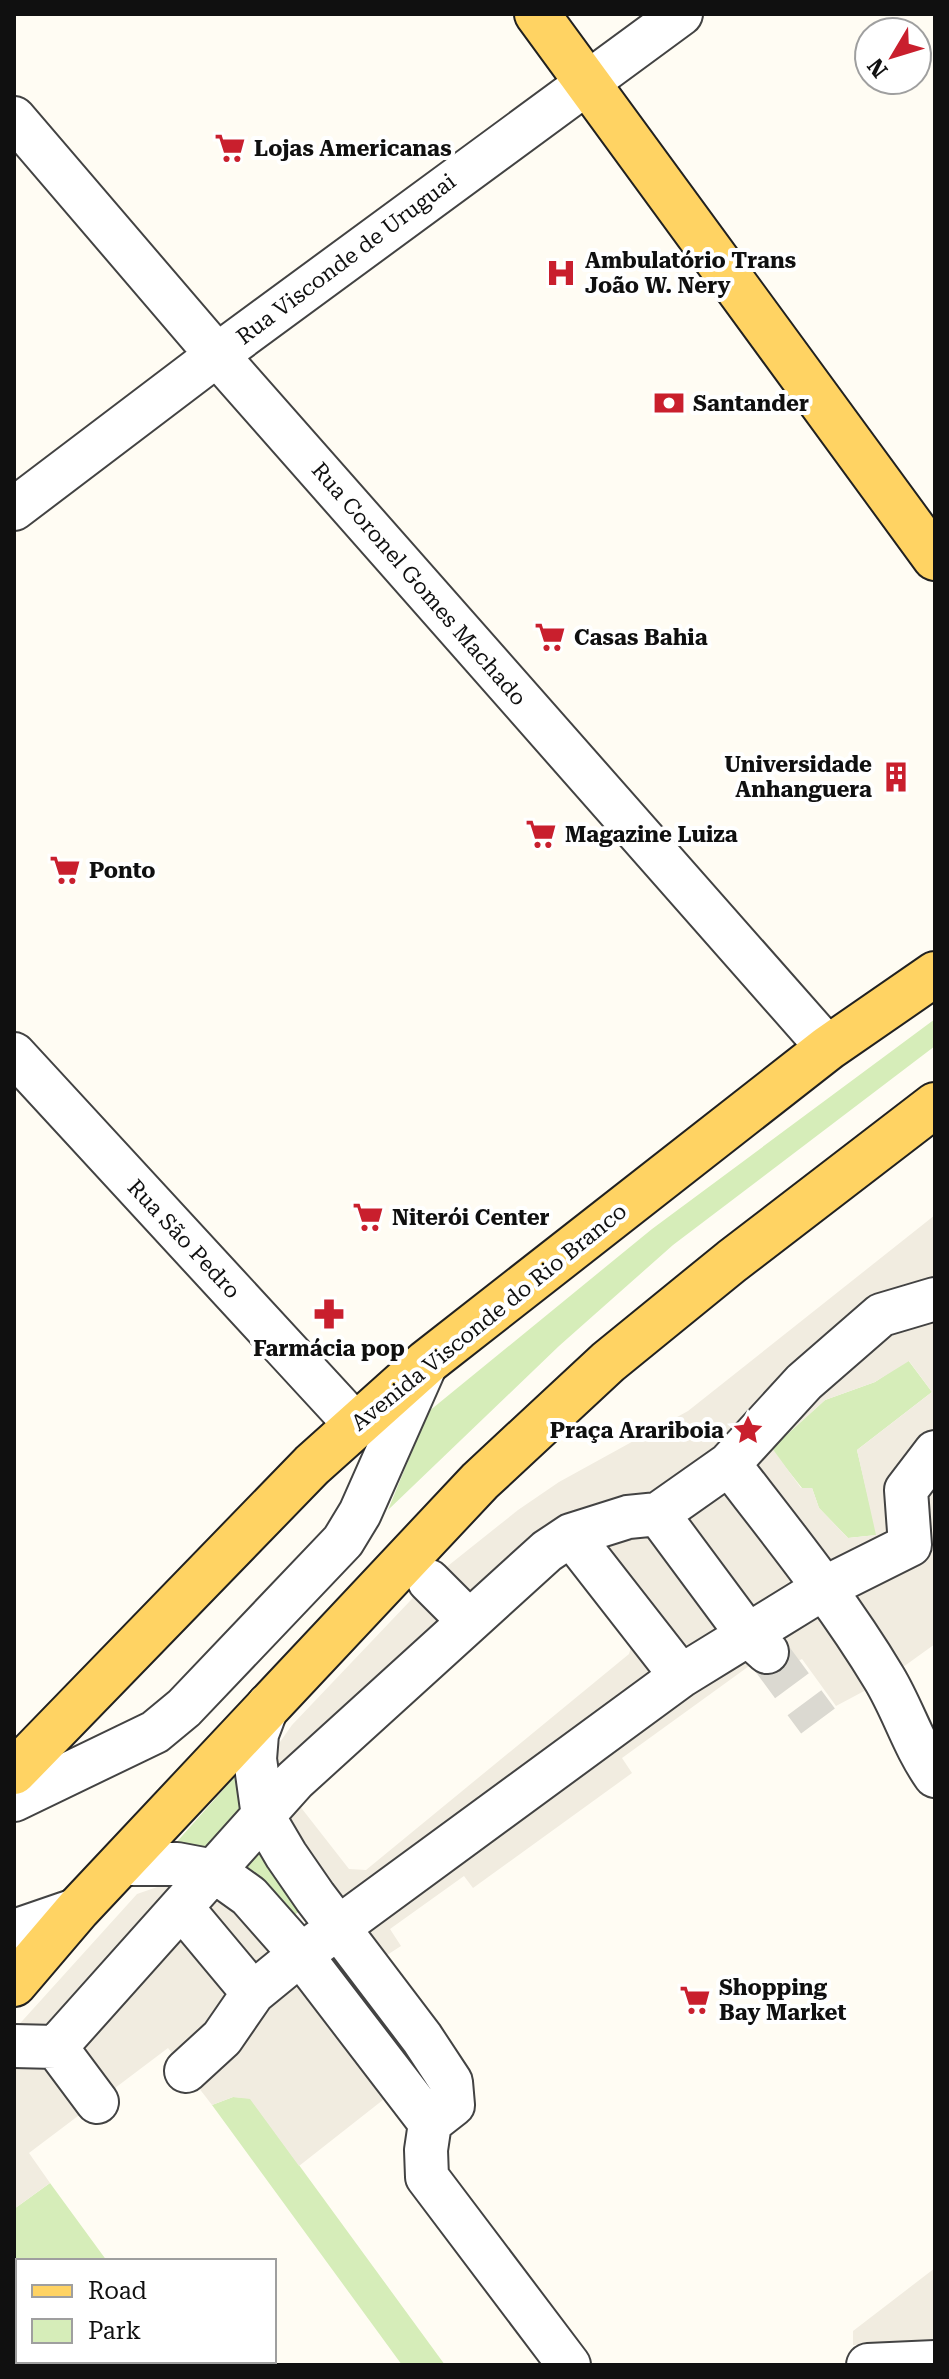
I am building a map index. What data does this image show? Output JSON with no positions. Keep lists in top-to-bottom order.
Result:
{
  "streets": {
    "main road": ["Avenida Visconde do Rio Branco"],
    "street": ["Rua Visconde de Uruguai", "Rua Coronel Gomes Machado", "Rua São Pedro"]
  },
  "crossings": [
    ["Rua Visconde de Uruguai", "Rua Coronel Gomes Machado"],
    ["Rua Coronel Gomes Machado", "Avenida Visconde do Rio Branco"],
    ["Rua São Pedro", "Avenida Visconde do Rio Branco"]
  ],
  "places": {
    "supermarket": [
      "Lojas Americanas",
      "Casas Bahia",
      "Magazine Luiza",
      "Ponto",
      "Niterói Center",
      "Shopping Bay Market"
    ],
    "hospital": ["Ambulatório Trans João W. Nery"],
    "bank": ["Santander"],
    "building": ["Universidade Anhanguera"],
    "pharmacy": ["Farmácia pop"],
    "place": ["Praça Arariboia"]
  },
  "legend": ["Road", "Park"],
  "north": "bottom left"
}
